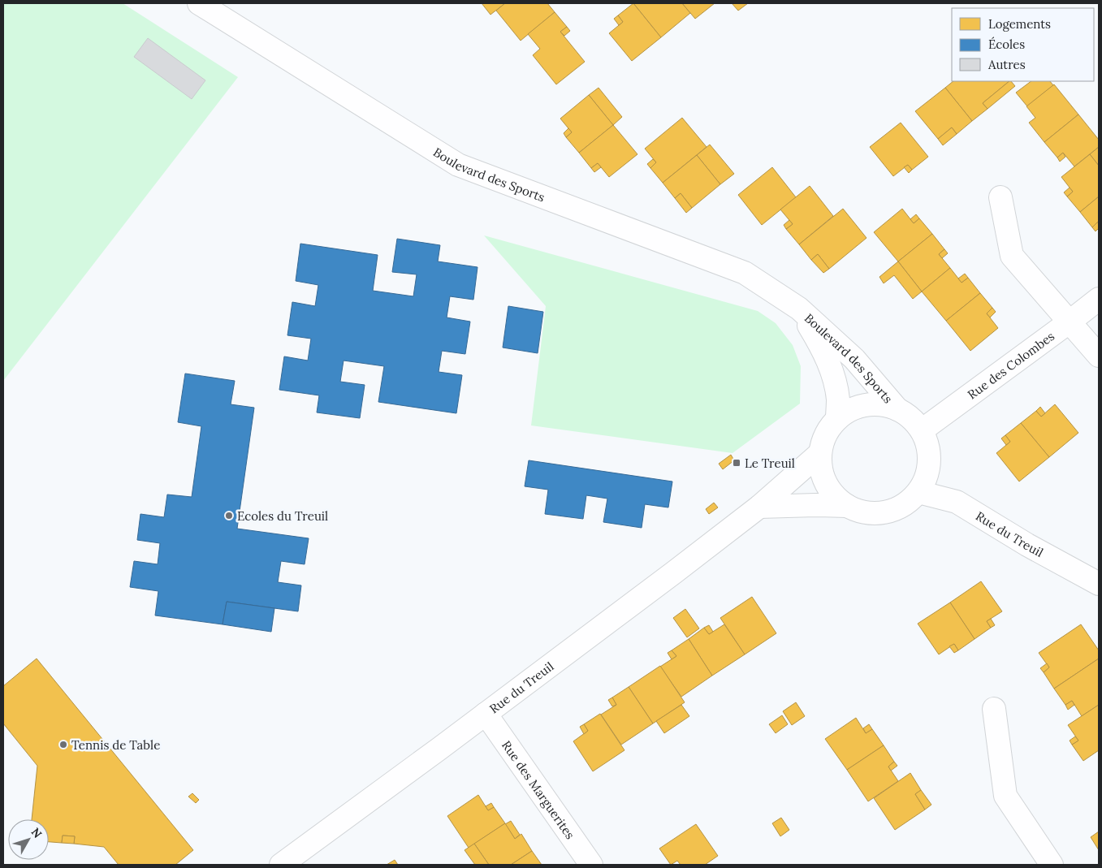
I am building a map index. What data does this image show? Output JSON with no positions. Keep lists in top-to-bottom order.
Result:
{
  "streets": {
    "street": [
      "Boulevard des Sports",
      "Rue des Colombes",
      "Rue du Treuil",
      "Rue des Marguerites"
    ]
  },
  "crossings": [
    ["Boulevard des Sports", "Rue des Colombes"],
    ["Boulevard des Sports", "Rue du Treuil"],
    ["Rue des Colombes", "Rue du Treuil"],
    ["Rue du Treuil", "Rue des Marguerites"]
  ],
  "places": {
    "transit": ["Le Treuil"],
    "other": ["Ecoles du Treuil", "Tennis de Table"]
  },
  "legend": ["Logements", "Écoles", "Autres"],
  "north": "top right"
}
